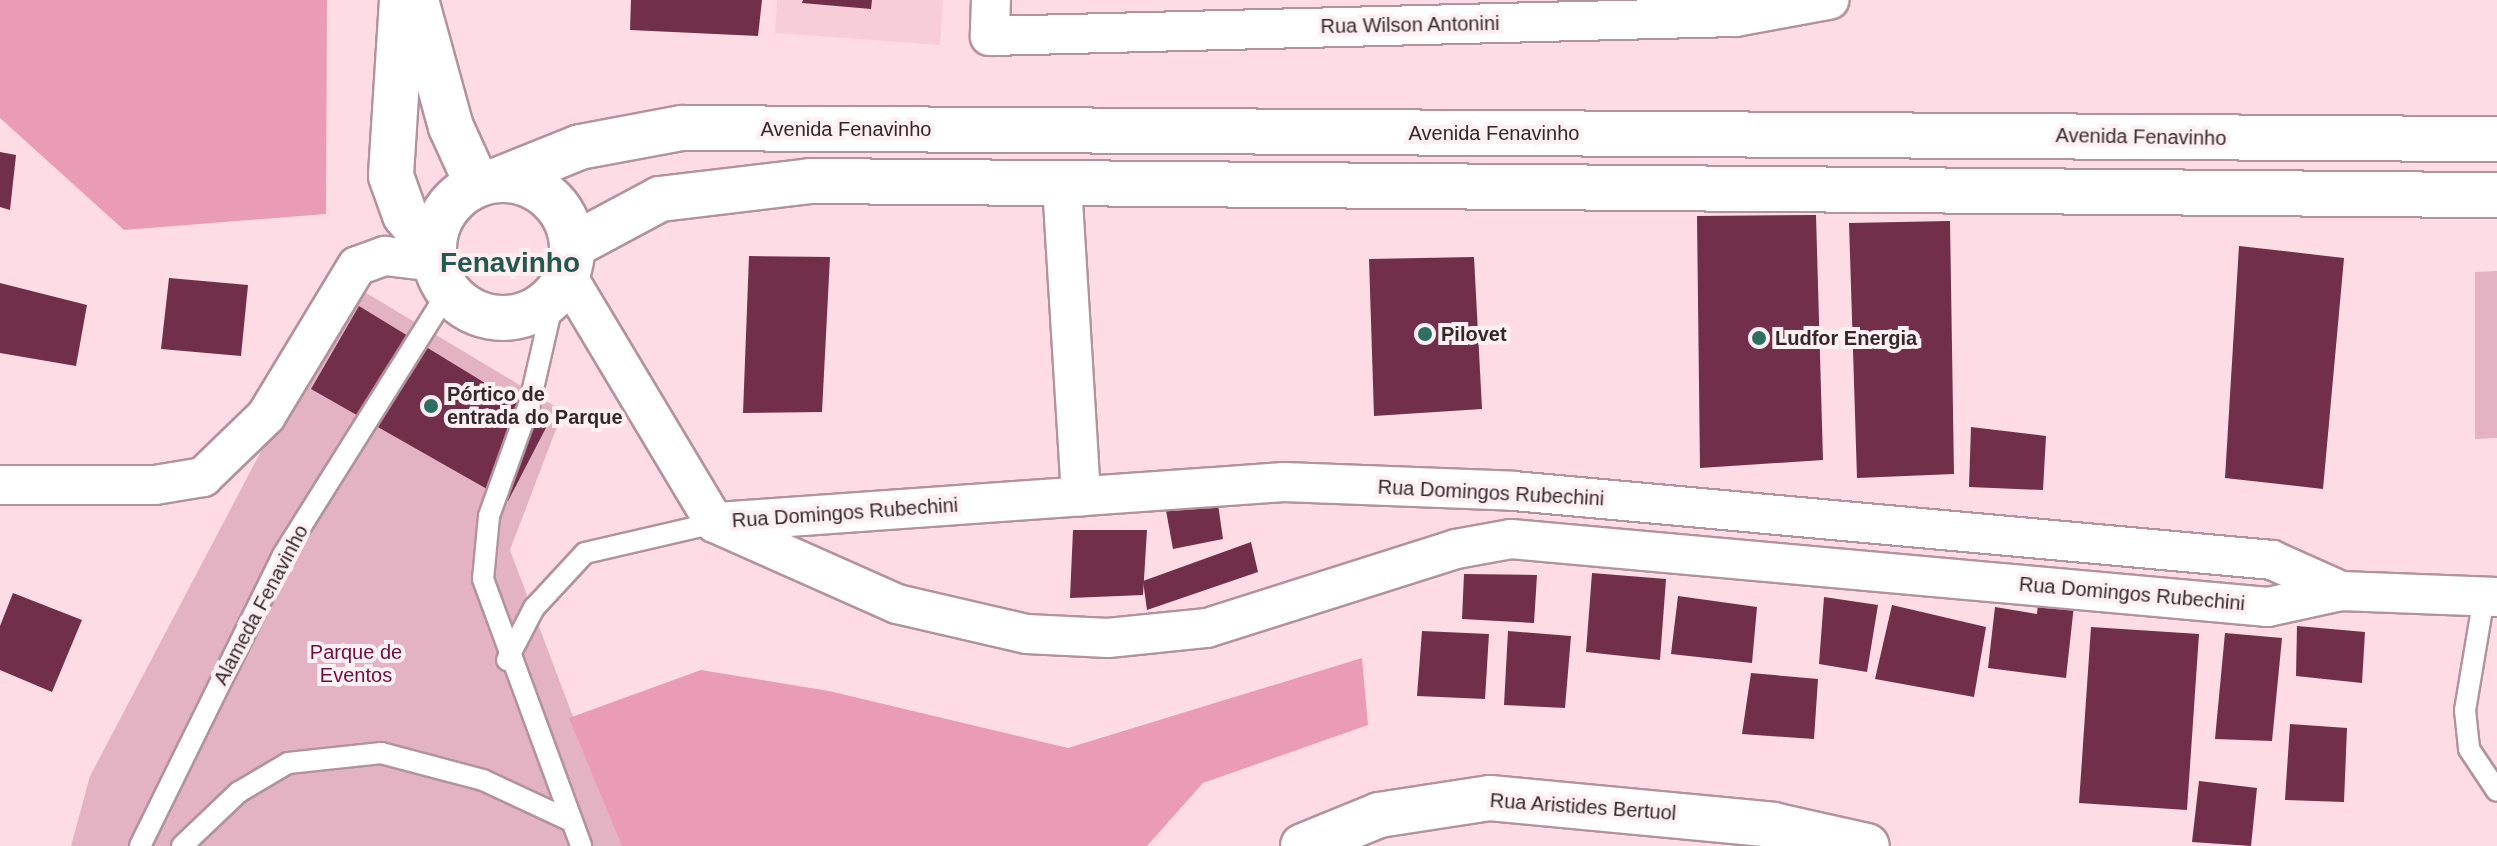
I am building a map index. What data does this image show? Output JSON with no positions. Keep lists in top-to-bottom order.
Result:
{
  "streets": {
    "street": [
      "Rua Wilson Antonini",
      "Avenida Fenavinho",
      "Rua Domingos Rubechini",
      "Rua Aristides Bertuol"
    ],
    "lane": ["Alameda Fenavinho"]
  },
  "crossings": [
    ["Avenida Fenavinho", "Alameda Fenavinho"]
  ],
  "districts": ["Fenavinho"],
  "parks": ["Parque de Eventos"],
  "places": ["Pilovet", "Ludfor Energia", "Pórtico de entrada do Parque"]
}
